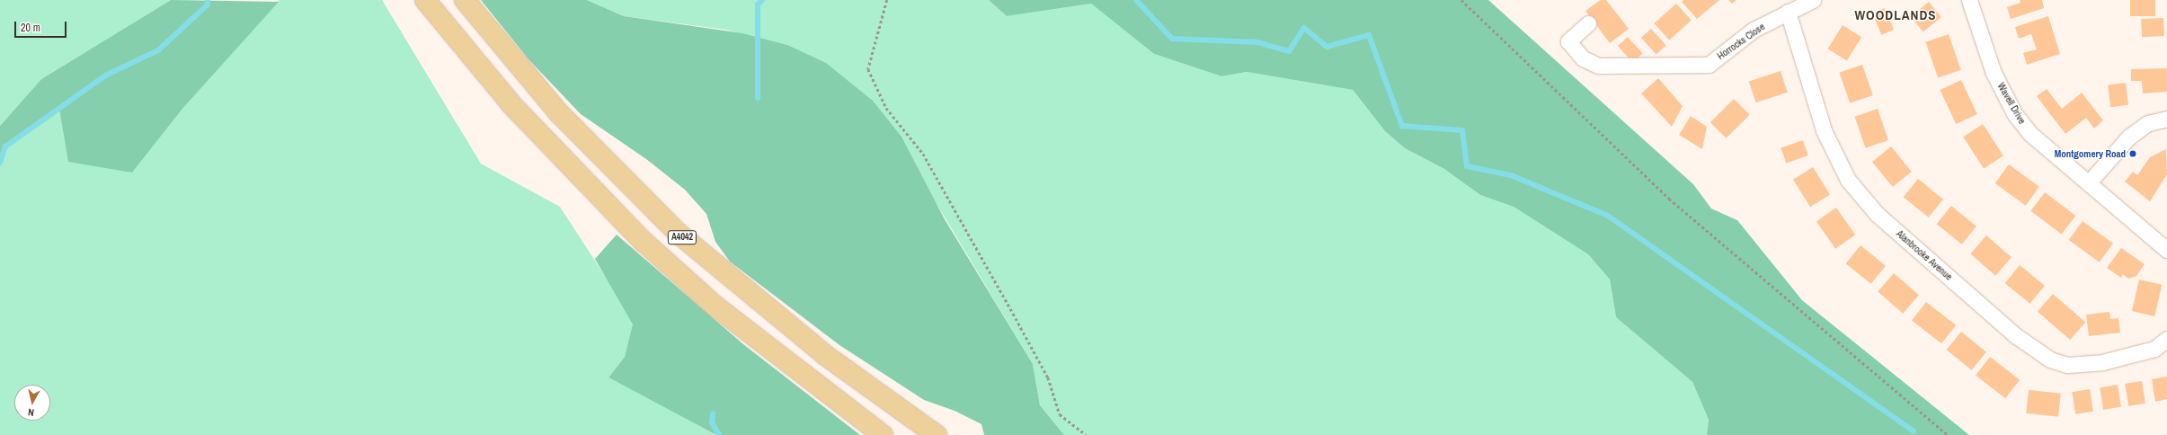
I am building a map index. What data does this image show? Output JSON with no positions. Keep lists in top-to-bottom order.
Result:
{
  "streets": {
    "highway": ["A4042"],
    "street": ["Horrocks Close", "Wavell Drive", "Alanbrooke Avenue"]
  },
  "crossings": [
    ["Horrocks Close", "Alanbrooke Avenue"]
  ],
  "districts": ["WOODLANDS"],
  "places": ["Montgomery Road"],
  "scale_bar": "20 m",
  "north": "bottom"
}
